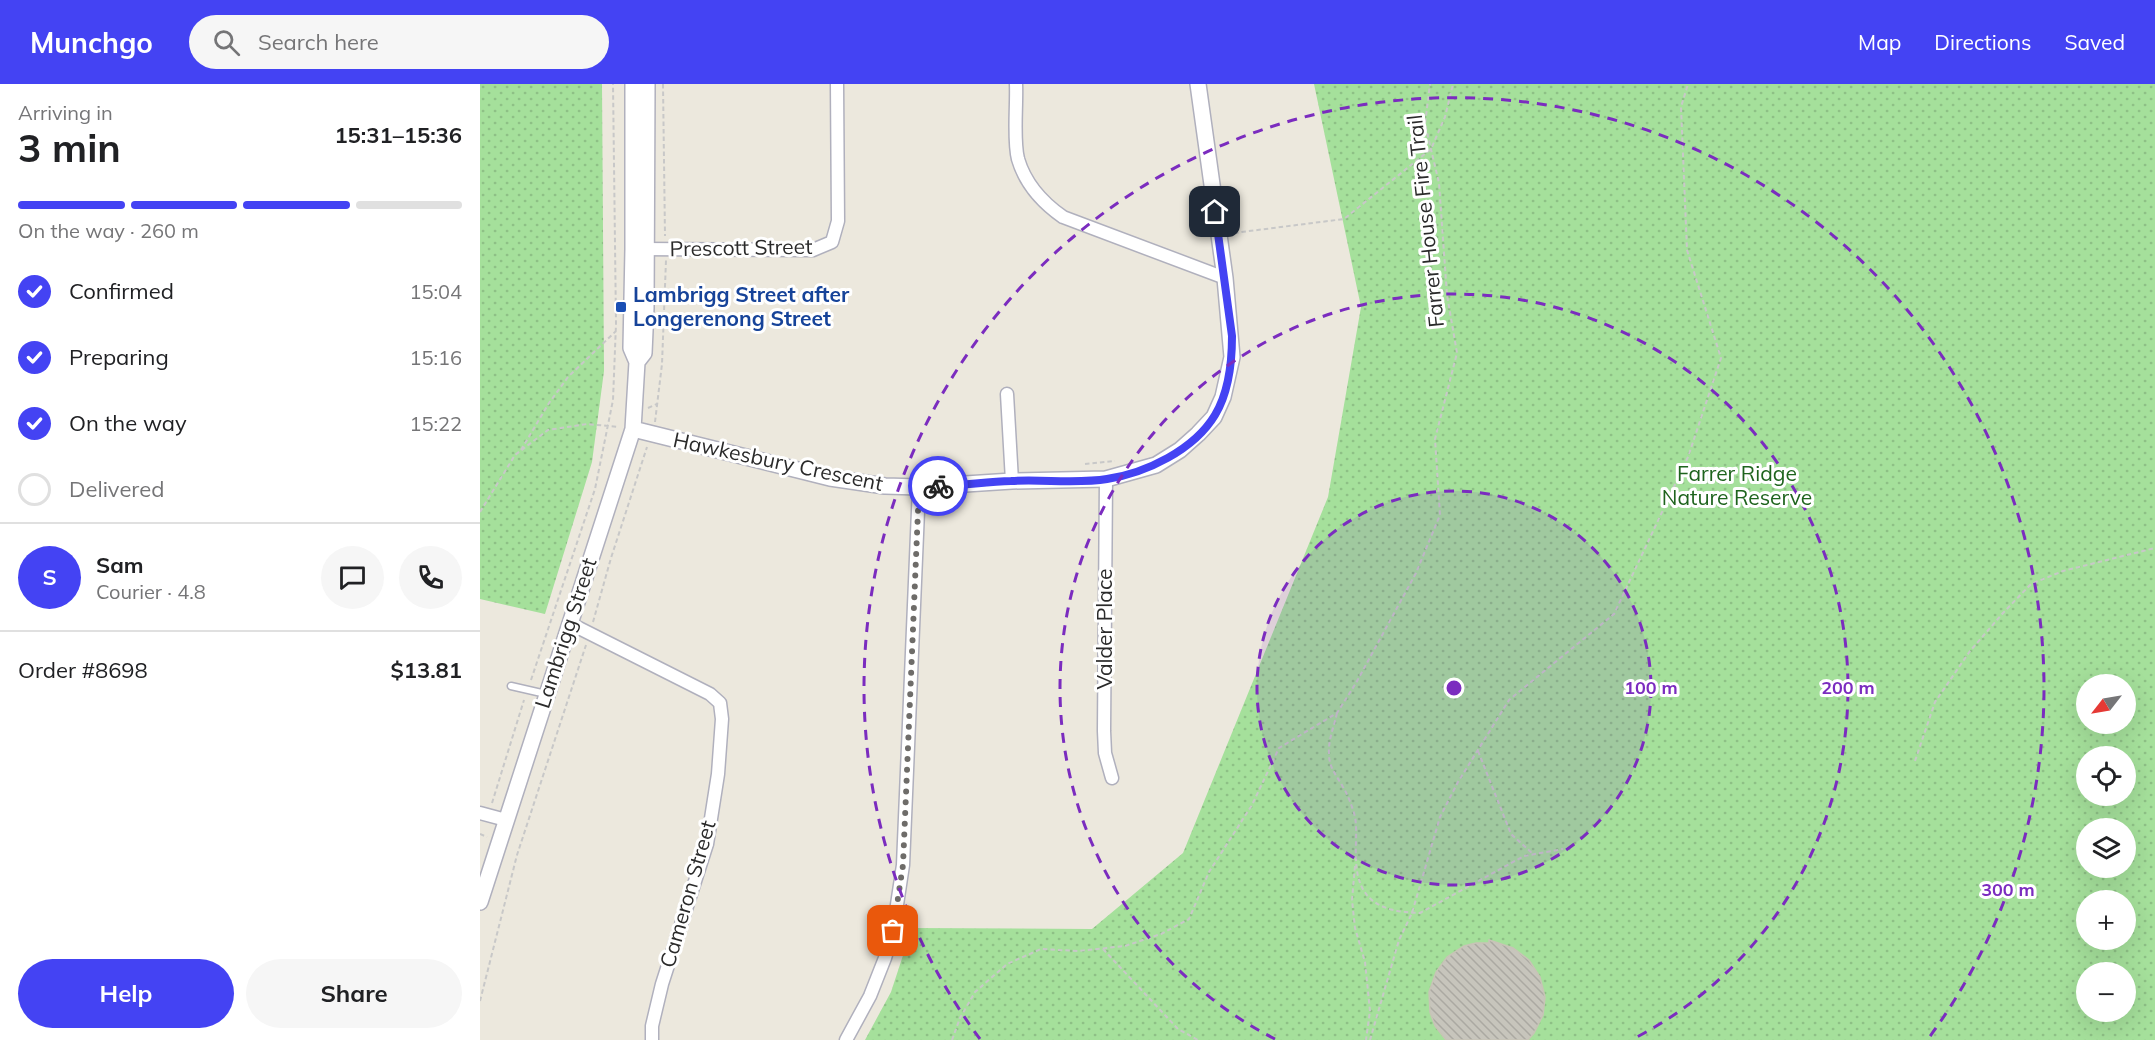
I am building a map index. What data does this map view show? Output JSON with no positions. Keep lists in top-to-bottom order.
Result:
{
  "streets": {
    "street": [
      "Prescott Street",
      "Hawkesbury Crescent",
      "Valder Place",
      "Lambrigg Street",
      "Cameron Street"
    ],
    "path": ["Farrer House Fire Trail"]
  },
  "crossings": [
    ["Prescott Street", "Lambrigg Street"],
    ["Hawkesbury Crescent", "Valder Place"],
    ["Hawkesbury Crescent", "Lambrigg Street"],
    ["Lambrigg Street", "Cameron Street"]
  ],
  "parks": ["Farrer Ridge Nature Reserve"],
  "places": {
    "transit": ["Lambrigg Street after Longerenong Street"]
  },
  "north": "bottom left",
  "page": {
    "header": "Munchgo",
    "search": "Search here",
    "nav": ["Map", "Directions", "Saved"],
    "heading": ["3 min", "Arriving in", "15:31–15:36"],
    "panel": [
      "Sam",
      "Courier · 4.8",
      "Order #8698",
      "$13.81"
    ],
    "bar": "On the way · 260 m",
    "list": [
      ["Confirmed", "15:04"],
      ["Preparing", "15:16"],
      ["On the way", "15:22"],
      "Delivered"
    ],
    "round": "S",
    "map_buttons": ["+", "−"],
    "buttons": ["Help", "Share"]
  },
  "rings": ["100 m", "200 m", "300 m"]
}
